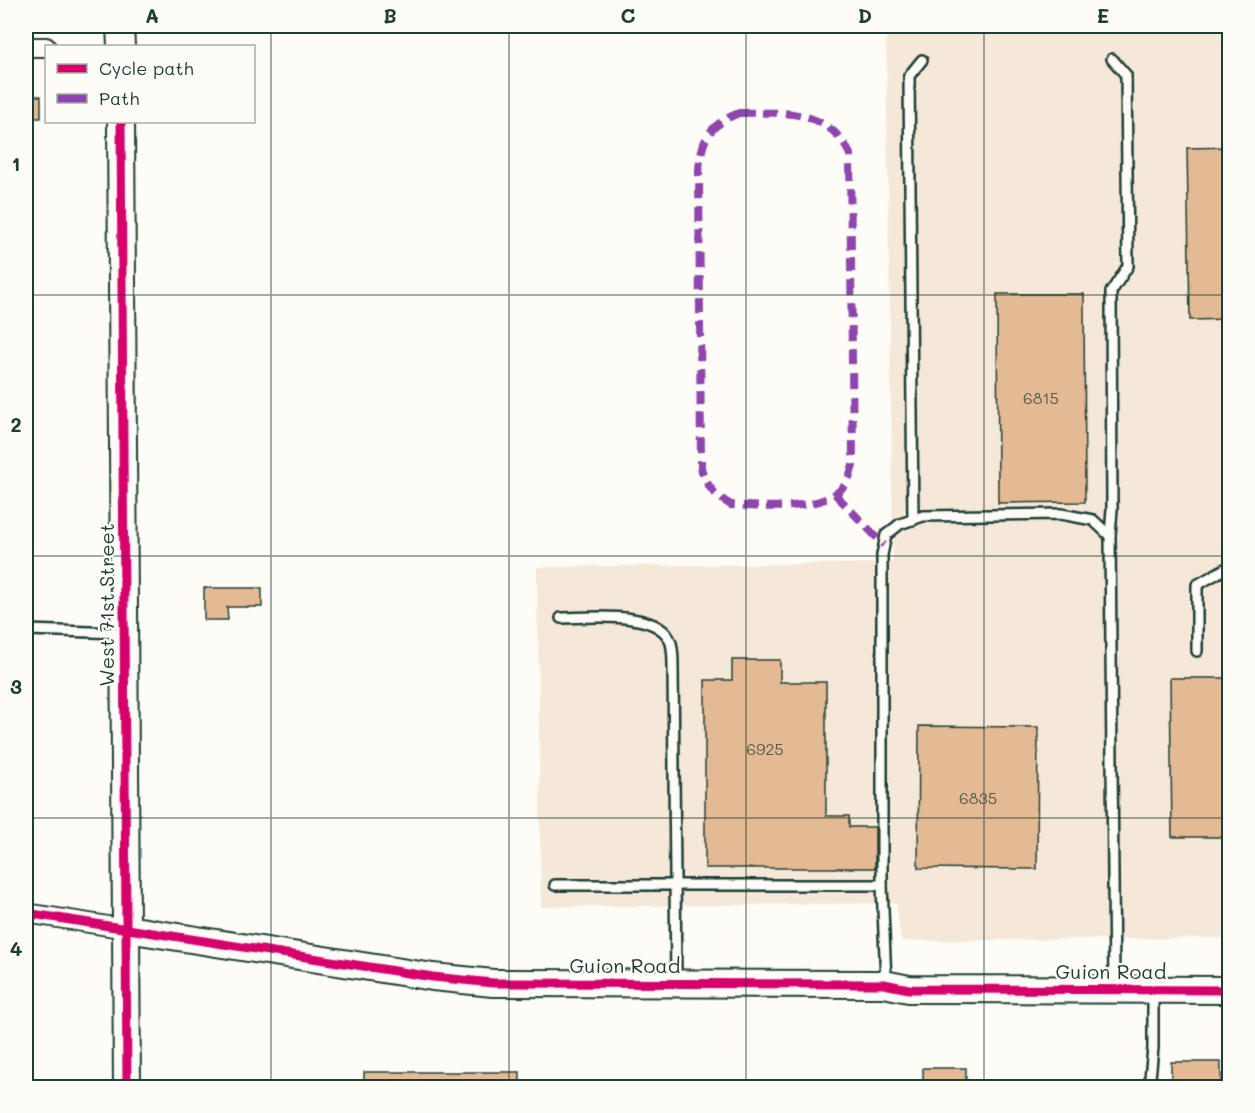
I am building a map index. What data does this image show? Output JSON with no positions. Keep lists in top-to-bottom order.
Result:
{
  "streets": {
    "street": ["West 71st Street", "Guion Road"]
  },
  "crossings": [
    ["West 71st Street", "Guion Road"]
  ],
  "house_numbers": ["6815", "6925", "6835"],
  "legend": ["Cycle path", "Path"],
  "grid": {
    "columns": [
      "A",
      "B",
      "C",
      "D",
      "E"
    ],
    "rows": [
      "1",
      "2",
      "3",
      "4"
    ]
  }
}
